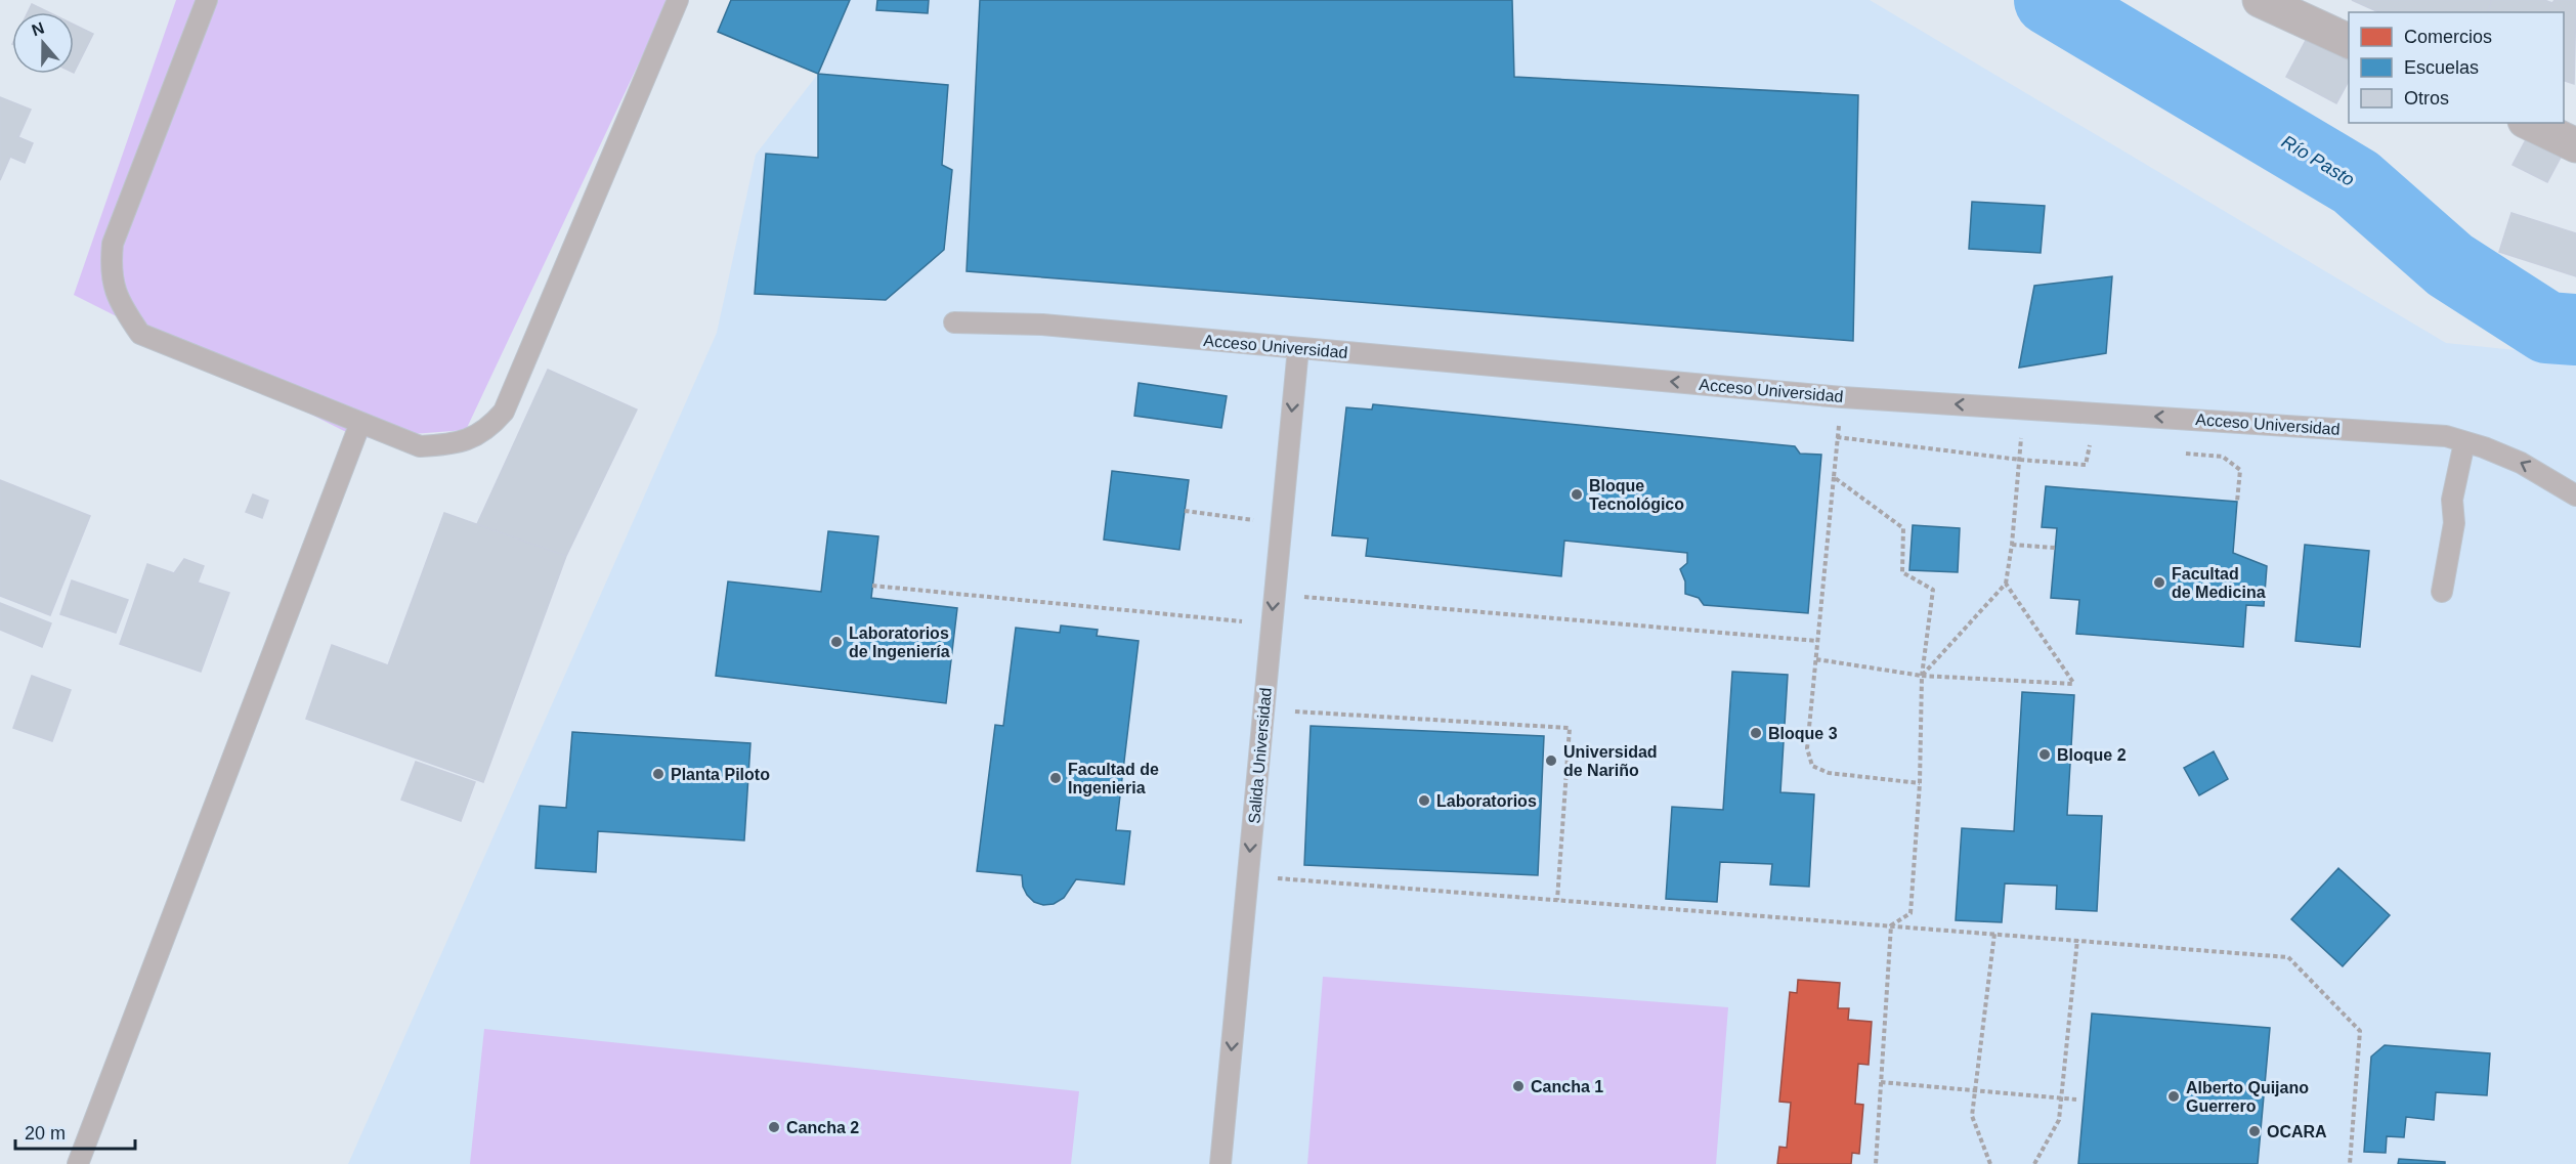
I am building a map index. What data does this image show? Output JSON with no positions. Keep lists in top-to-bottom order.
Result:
{
  "streets": {
    "lane": ["Acceso Universidad", "Salida Universidad"]
  },
  "crossings": [
    ["Acceso Universidad", "Salida Universidad"]
  ],
  "one_way": ["Acceso Universidad", "Salida Universidad"],
  "water": ["Río Pasto"],
  "places": [
    "Bloque Tecnológico",
    "Facultad de Medicina",
    "Laboratorios de Ingeniería",
    "Bloque 3",
    "Bloque 2",
    "Universidad de Nariño",
    "Planta Piloto",
    "Facultad de Ingenieria",
    "Laboratorios",
    "Cancha 1",
    "Alberto Quijano Guerrero",
    "Cancha 2",
    "OCARA"
  ],
  "legend": ["Comercios", "Escuelas", "Otros"],
  "scale_bar": "20 m",
  "north": "top"
}
